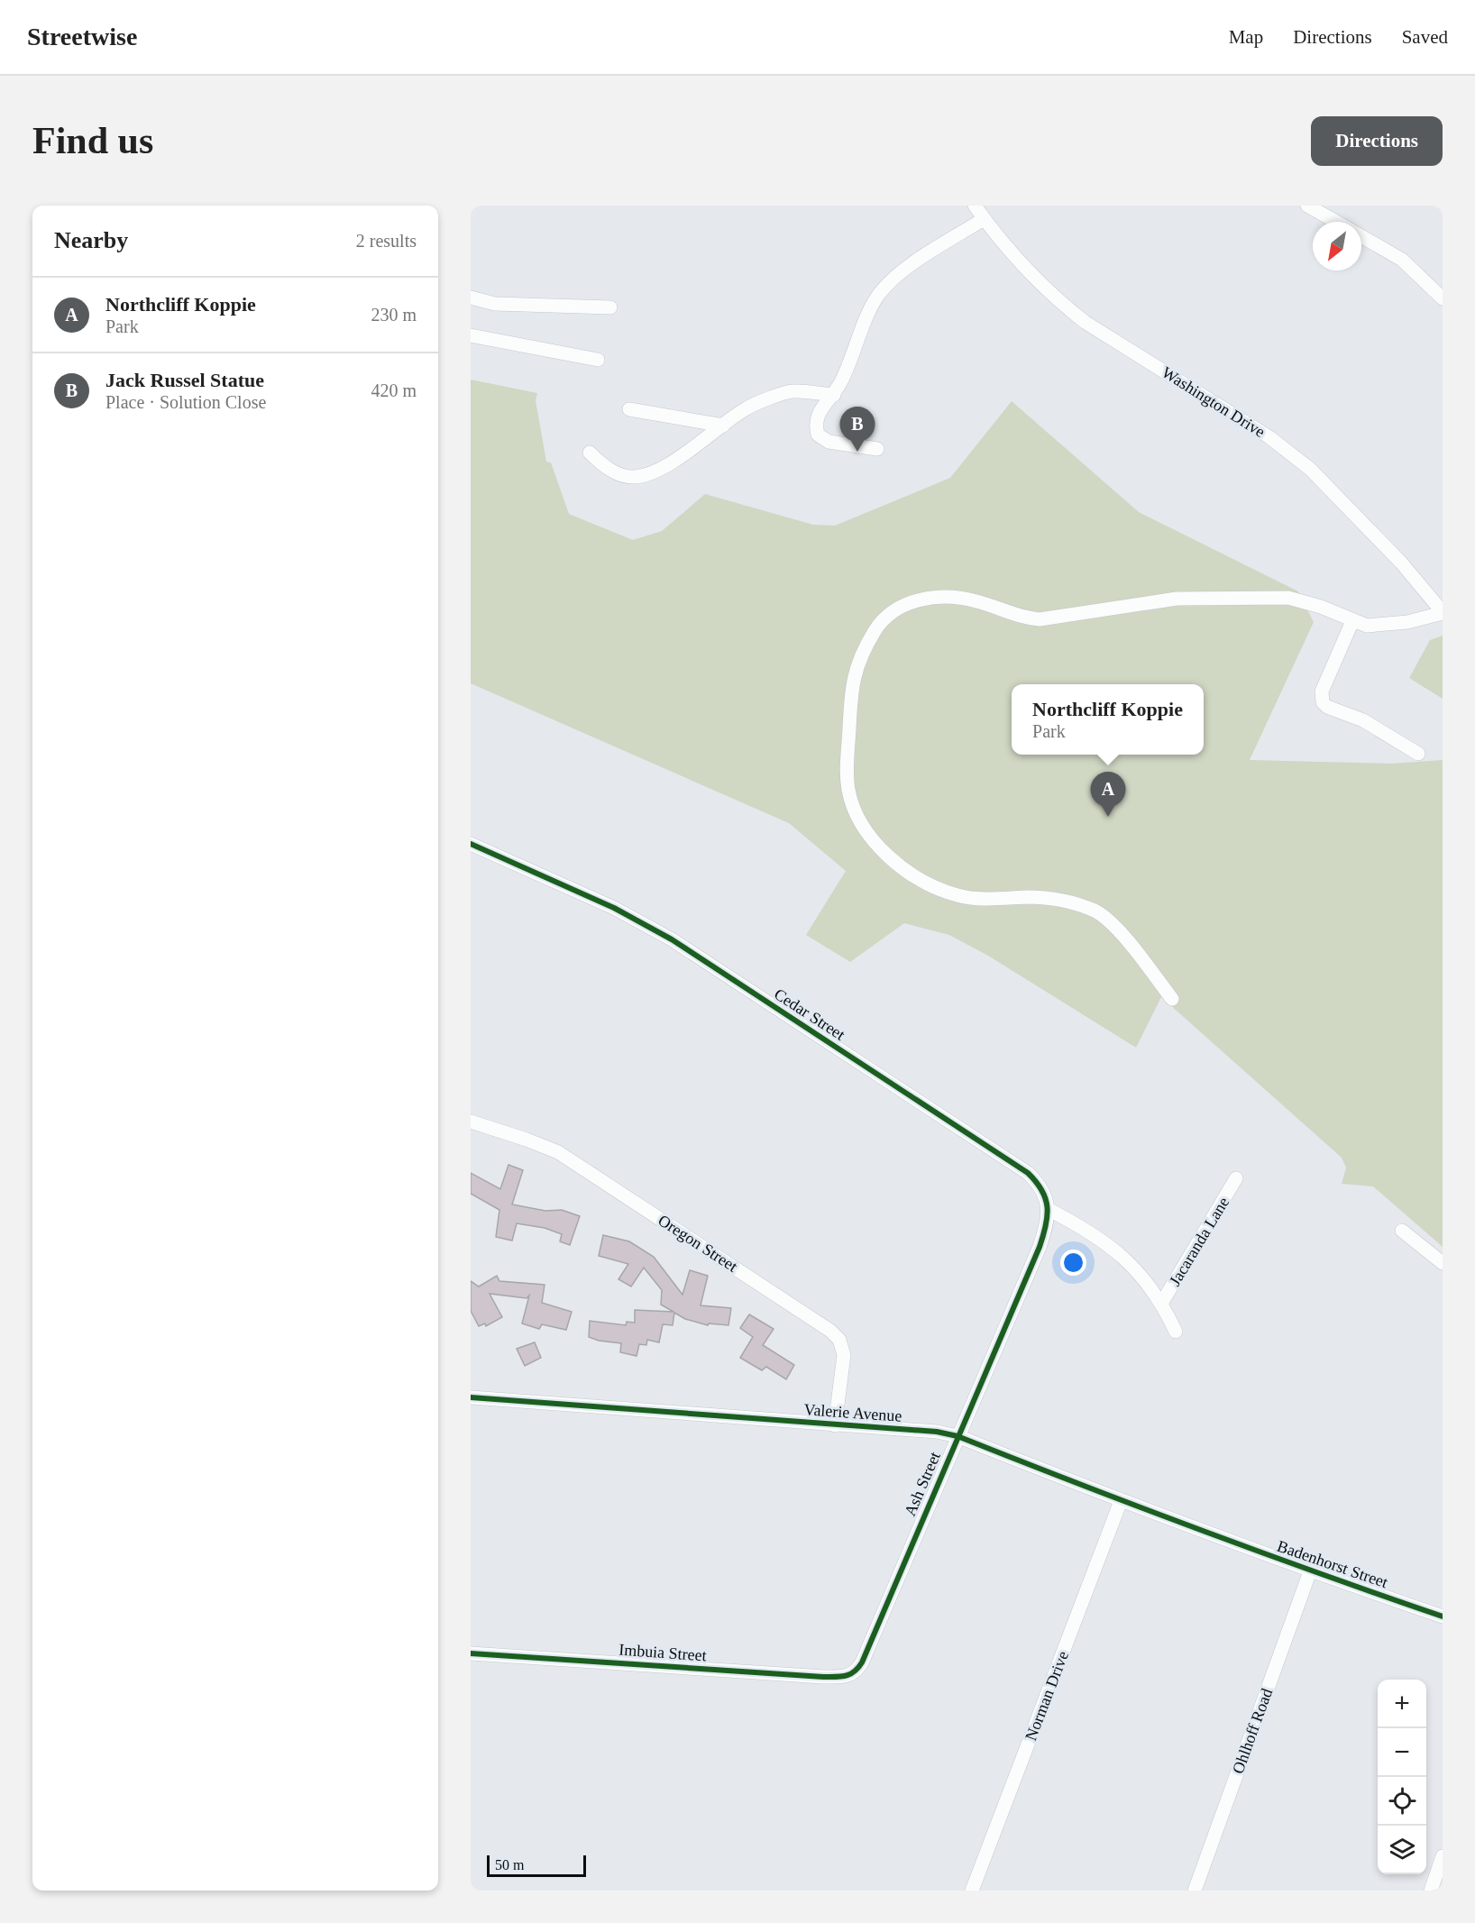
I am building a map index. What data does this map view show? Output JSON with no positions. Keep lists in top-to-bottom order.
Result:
{
  "streets": {
    "street": [
      "Washington Drive",
      "Cedar Street",
      "Jacaranda Lane",
      "Oregon Street",
      "Valerie Avenue",
      "Ash Street",
      "Badenhorst Street",
      "Imbuia Street",
      "Norman Drive",
      "Ohlhoff Road"
    ]
  },
  "crossings": [
    ["Cedar Street", "Jacaranda Lane"],
    ["Cedar Street", "Ash Street"],
    ["Oregon Street", "Valerie Avenue"],
    ["Valerie Avenue", "Ash Street"],
    ["Valerie Avenue", "Badenhorst Street"],
    ["Valerie Avenue", "Norman Drive"],
    ["Ash Street", "Imbuia Street"],
    ["Badenhorst Street", "Ohlhoff Road"]
  ],
  "scale_bar": "50 m",
  "north": "bottom left",
  "page": {
    "header": "Streetwise",
    "nav": ["Map", "Directions", "Saved"],
    "buttons": "Directions",
    "title": "Find us",
    "heading": ["Nearby", "2 results"],
    "list": [
      {
        "mark": "A",
        "name": "Northcliff Koppie",
        "note": "Park",
        "value": "230 m"
      },
      {
        "mark": "B",
        "name": "Jack Russel Statue",
        "note": "Place · Solution Close",
        "value": "420 m"
      }
    ],
    "pins": ["B", "A"],
    "popup": ["Northcliff Koppie", "Park"],
    "map_buttons": ["+", "−"],
    "scale": "50 m"
  }
}
